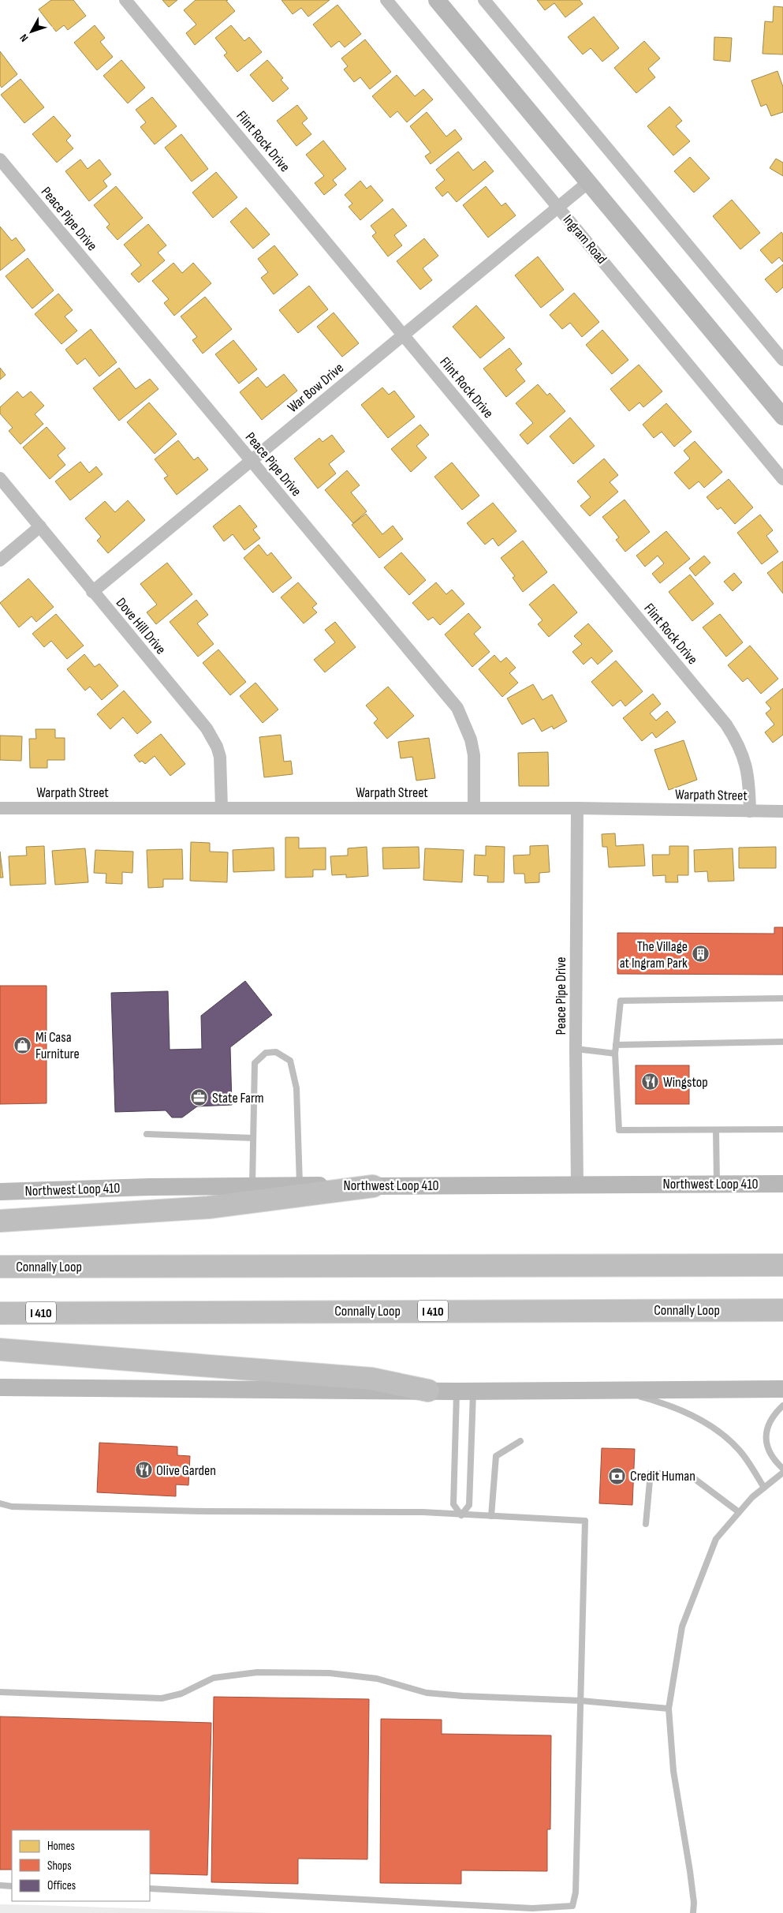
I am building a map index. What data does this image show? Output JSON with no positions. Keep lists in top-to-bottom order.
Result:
{
  "streets": {
    "highway": ["Connally Loop", "I 410"],
    "main road": ["Northwest Loop 410"],
    "street": [
      "Flint Rock Drive",
      "Peace Pipe Drive",
      "Ingram Road",
      "War Bow Drive",
      "Dove Hill Drive",
      "Warpath Street"
    ]
  },
  "crossings": [
    ["Flint Rock Drive", "War Bow Drive"],
    ["Flint Rock Drive", "Warpath Street"],
    ["Peace Pipe Drive", "War Bow Drive"],
    ["Peace Pipe Drive", "Warpath Street"],
    ["Peace Pipe Drive", "Northwest Loop 410"],
    ["Ingram Road", "War Bow Drive"],
    ["War Bow Drive", "Dove Hill Drive"],
    ["Dove Hill Drive", "Warpath Street"]
  ],
  "places": {
    "building": ["The Village at Ingram Park"],
    "shop": ["Mi Casa Furniture"],
    "restaurant": ["Wingstop", "Olive Garden"],
    "office": ["State Farm"],
    "bank": ["Credit Human"]
  },
  "legend": ["Homes", "Shops", "Offices"],
  "north": "bottom left"
}
